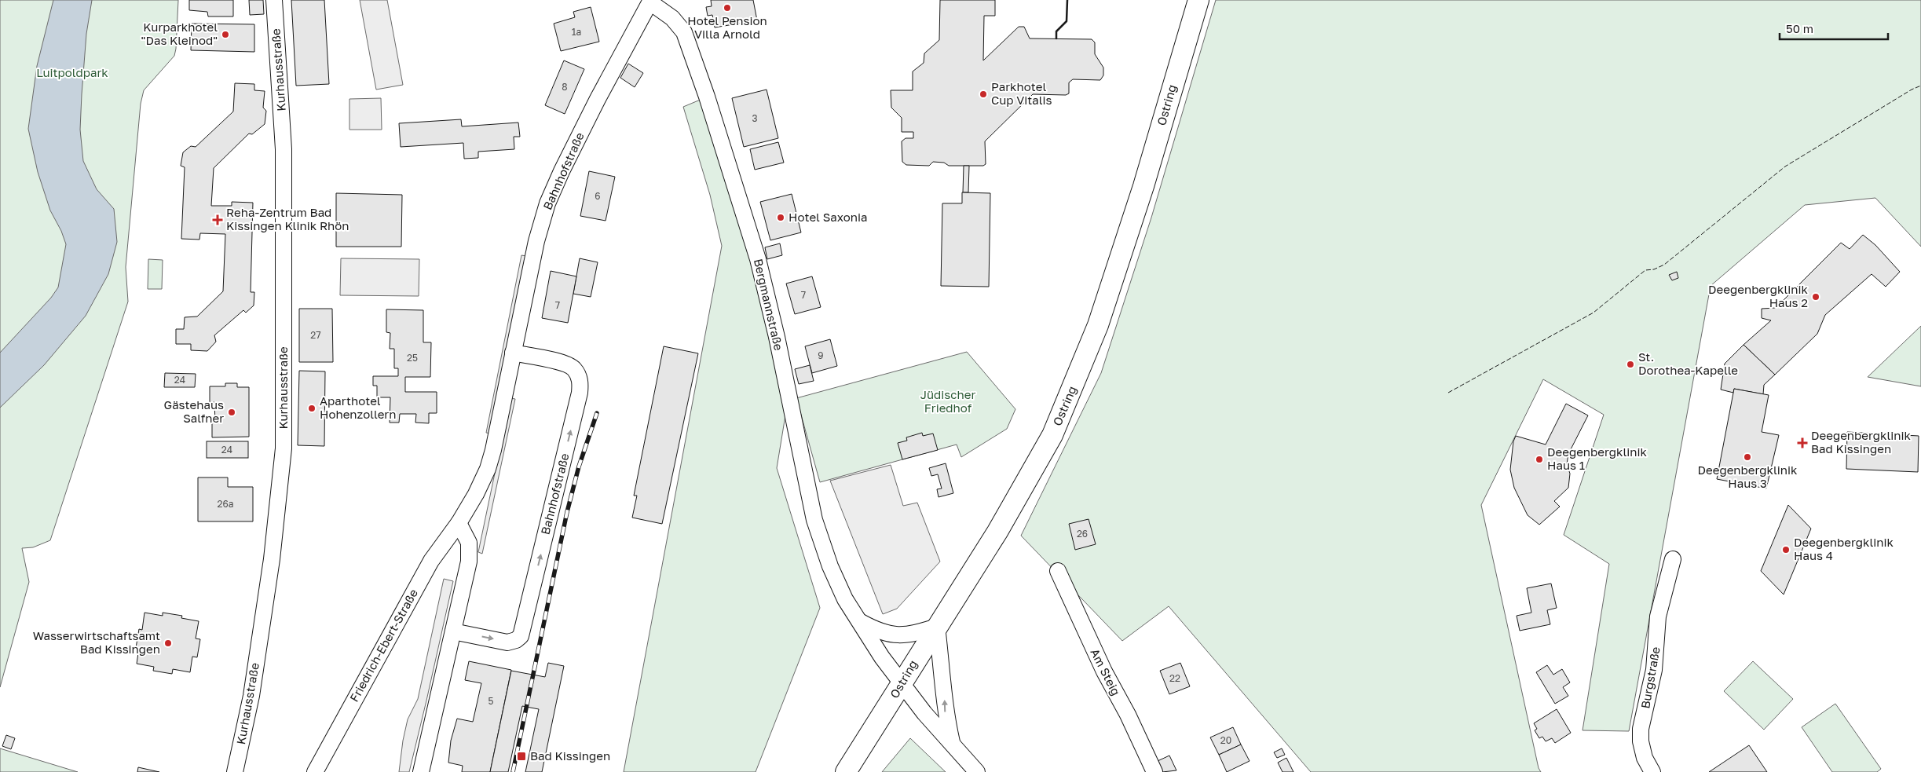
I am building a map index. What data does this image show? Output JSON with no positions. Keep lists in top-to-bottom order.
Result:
{
  "streets": {
    "main road": ["Ostring"],
    "street": [
      "Kurhausstraße",
      "Bahnhofstraße",
      "Bergmannstraße",
      "Friedrich-Ebert-Straße",
      "Am Steig",
      "Burgstraße"
    ]
  },
  "crossings": [
    ["Ostring", "Bergmannstraße"],
    ["Bahnhofstraße", "Bergmannstraße"],
    ["Bahnhofstraße", "Friedrich-Ebert-Straße"]
  ],
  "parks": ["Luitpoldpark", "Jüdischer Friedhof"],
  "places": {
    "other": [
      "Hotel Pension Villa Arnold",
      "Kurparkhotel \"Das Kleinod\"",
      "Parkhotel Cup Vitalis",
      "Hotel Saxonia",
      "Deegenbergklinik Haus 2",
      "St. Dorothea-Kapelle",
      "Aparthotel Hohenzollern",
      "Gästehaus Salfner",
      "Deegenbergklinik Haus 3",
      "Deegenbergklinik Haus 1",
      "Deegenbergklinik Haus 4",
      "Wasserwirtschaftsamt Bad Kissingen"
    ],
    "health": ["Reha-Zentrum Bad Kissingen Klinik Rhön", "Deegenbergklinik Bad Kissingen"],
    "transit": ["Bad Kissingen"]
  },
  "house_numbers": [
    "1a",
    "8",
    "3",
    "6",
    "7",
    "7",
    "27",
    "9",
    "25",
    "24",
    "24",
    "26a",
    "26",
    "22",
    "5",
    "20"
  ],
  "scale_bar": "50 m"
}
